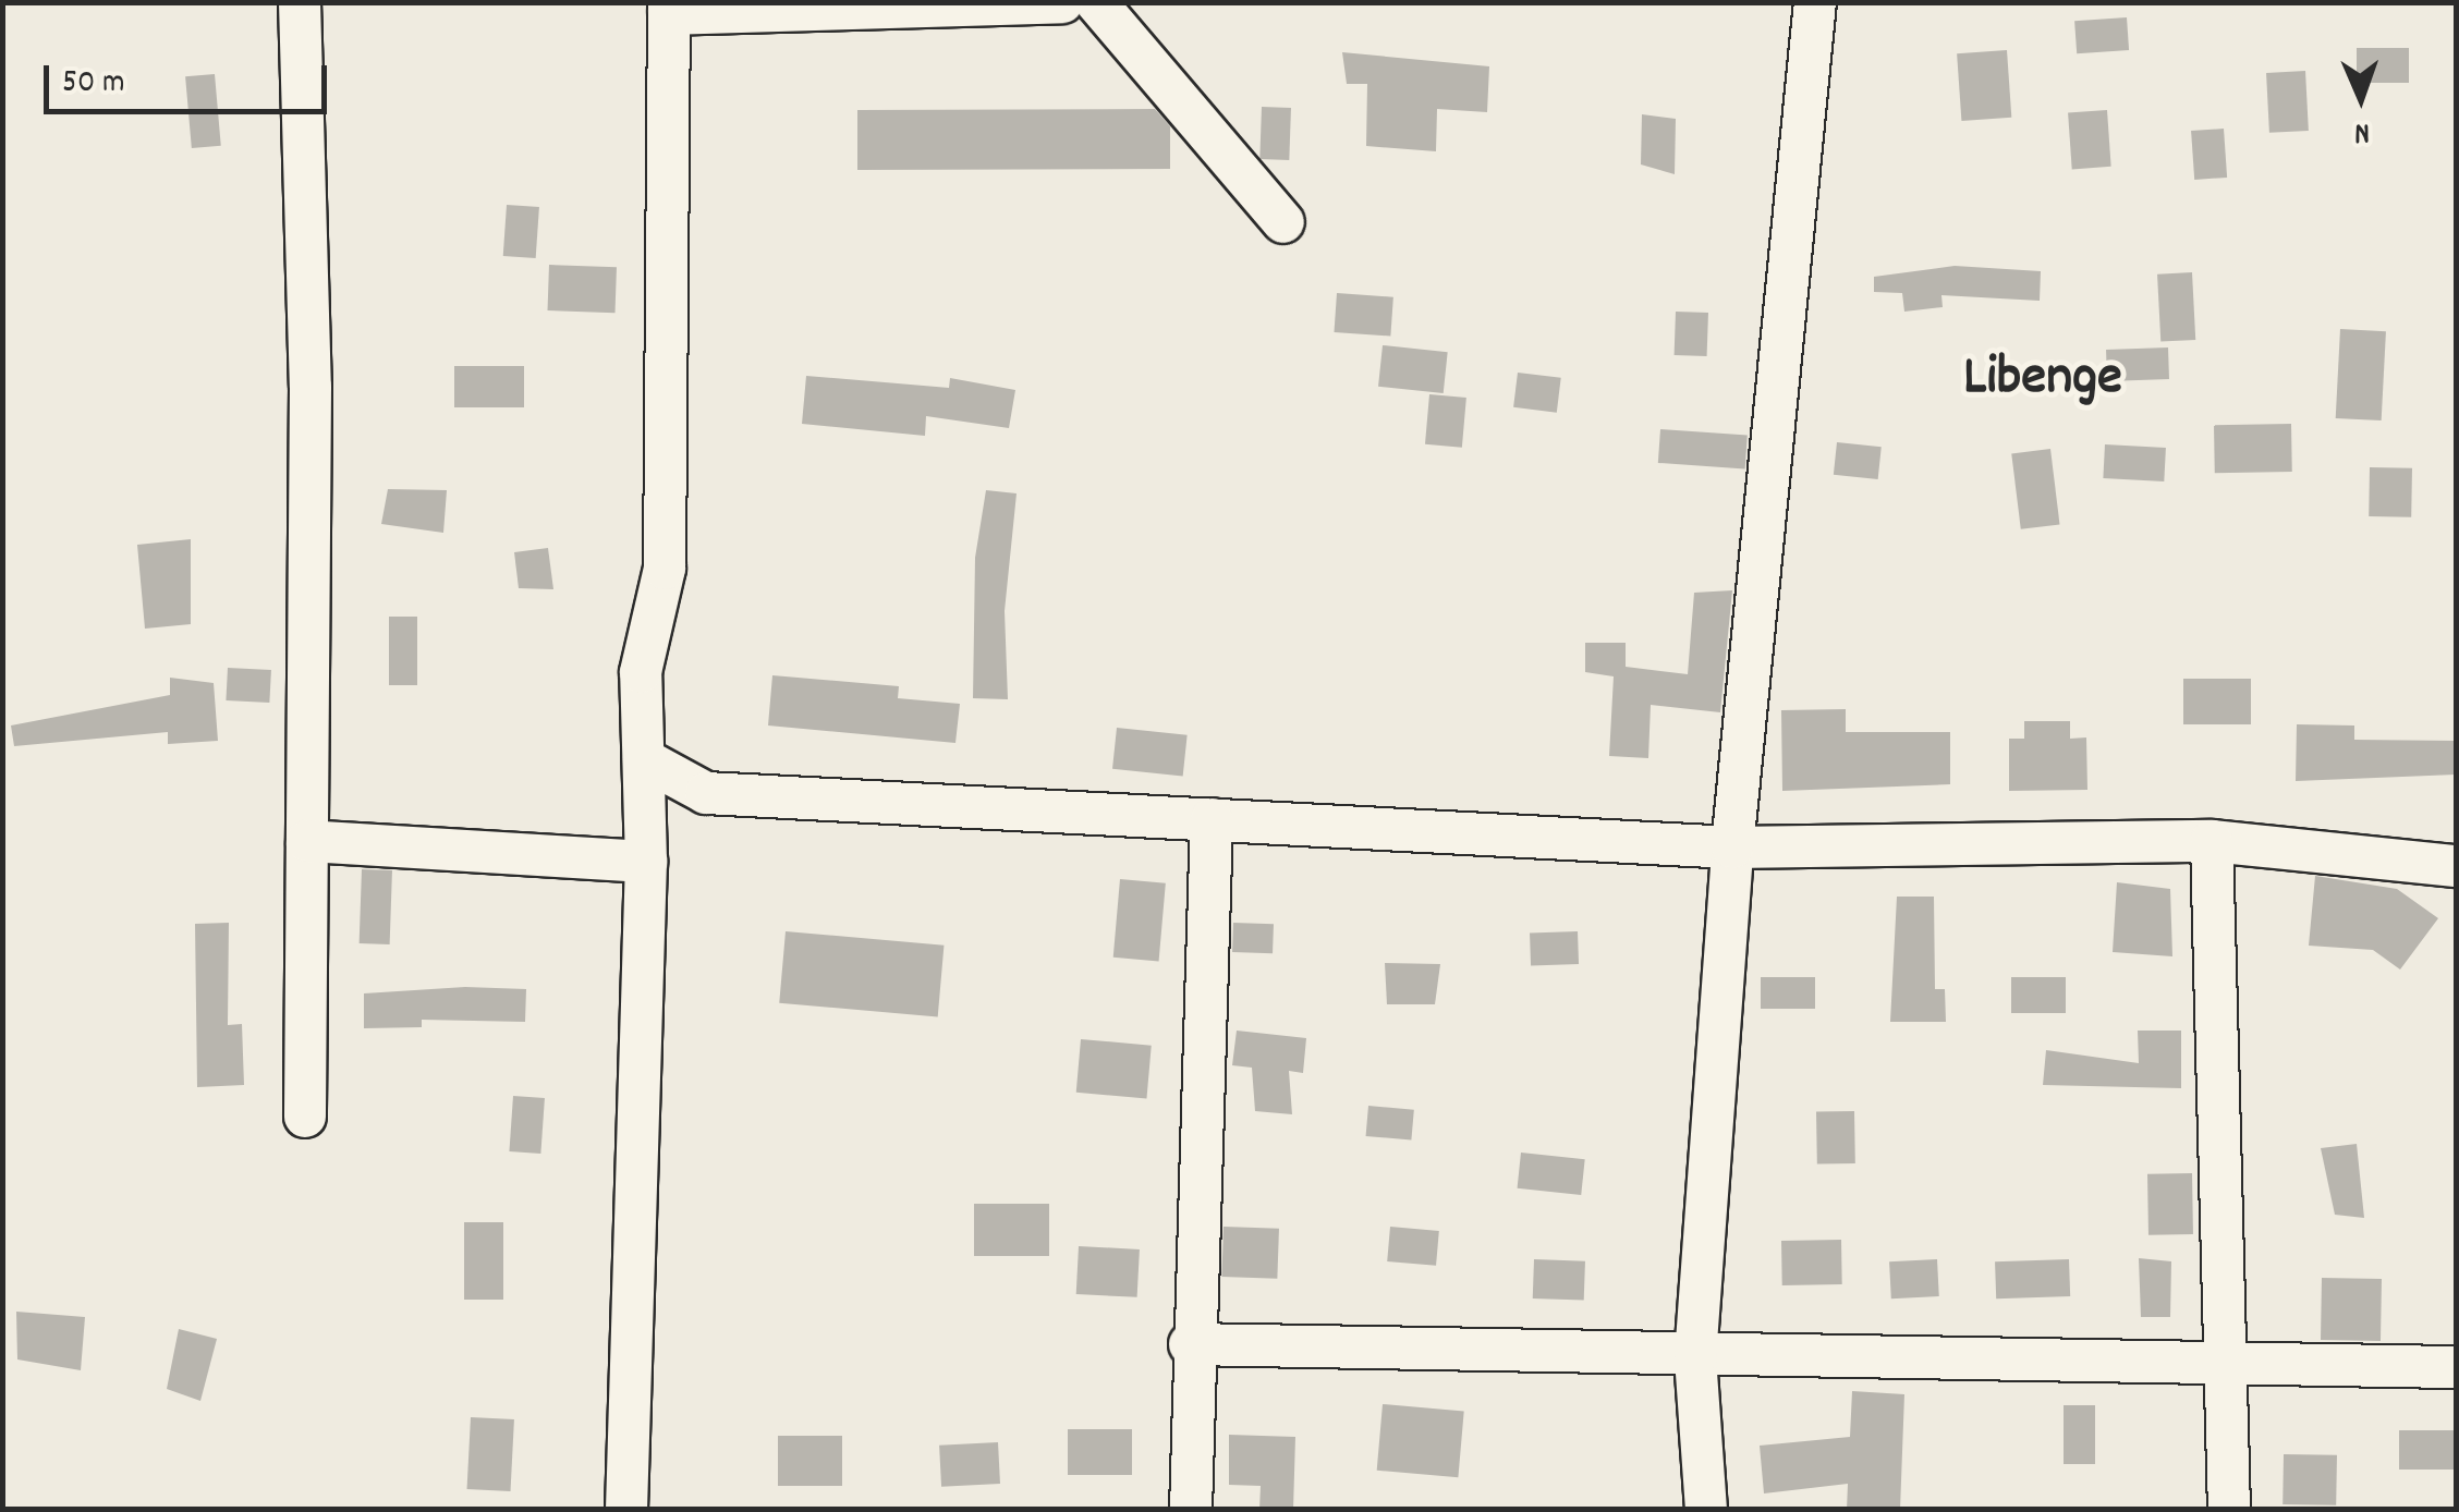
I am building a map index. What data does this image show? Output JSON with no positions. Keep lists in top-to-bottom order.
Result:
{
  "districts": ["Libenge"],
  "scale_bar": "50 m",
  "north": "bottom"
}
